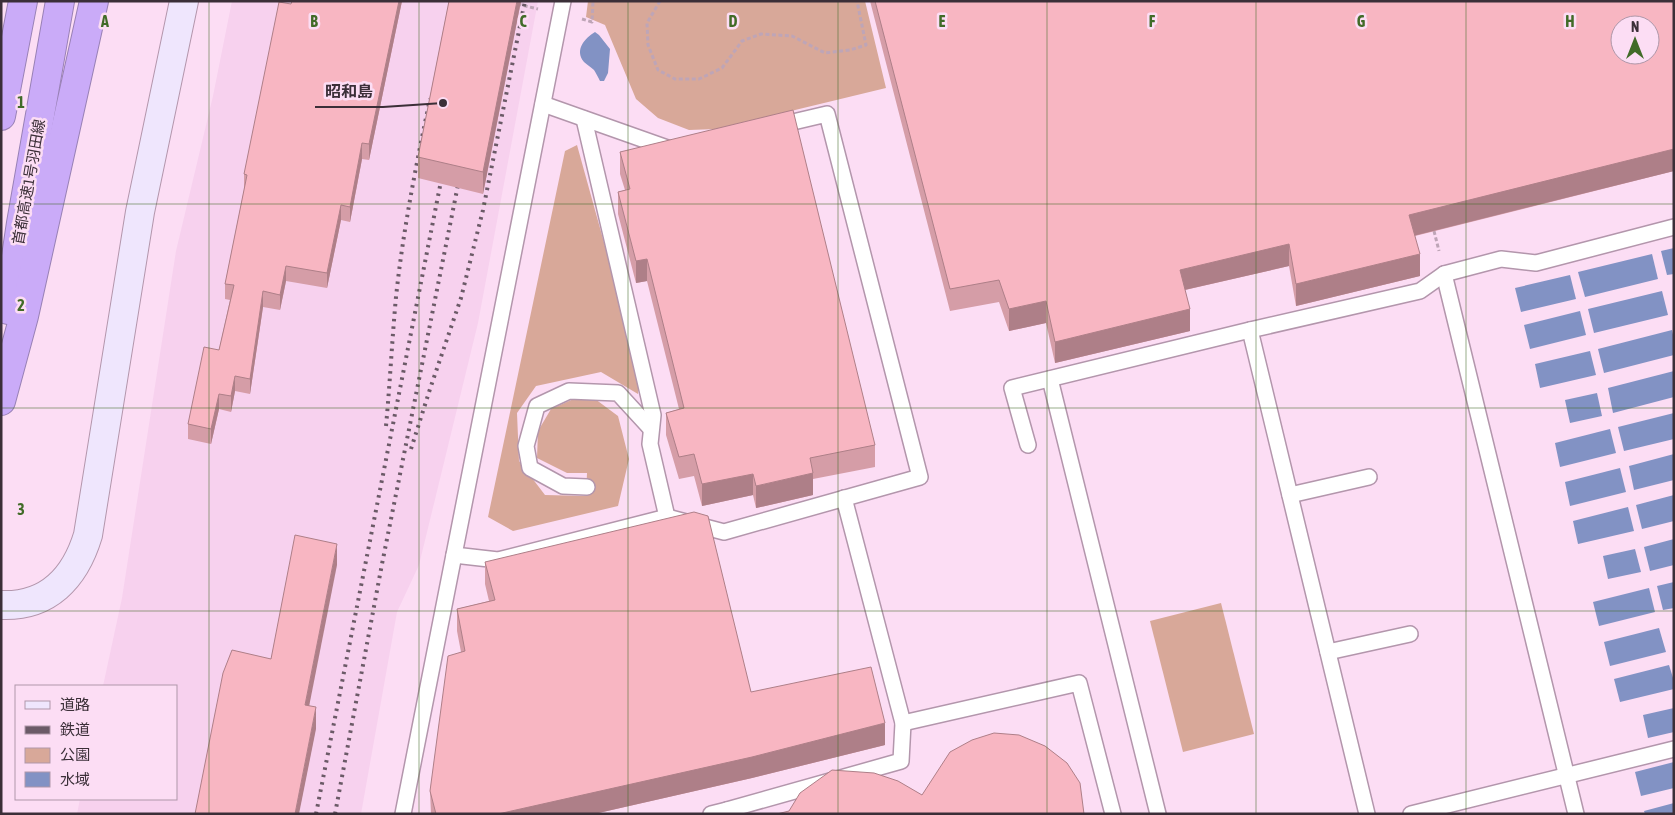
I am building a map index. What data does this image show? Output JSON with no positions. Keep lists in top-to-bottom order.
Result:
{
  "streets": {
    "highway": ["首都高速1号羽田線"]
  },
  "places": ["昭和島"],
  "legend": [
    "道路",
    "鉄道",
    "公園",
    "水域"
  ],
  "north": "top",
  "grid": {
    "columns": [
      "A",
      "B",
      "C",
      "D",
      "E",
      "F",
      "G",
      "H"
    ],
    "rows": ["1", "2", "3"]
  }
}
